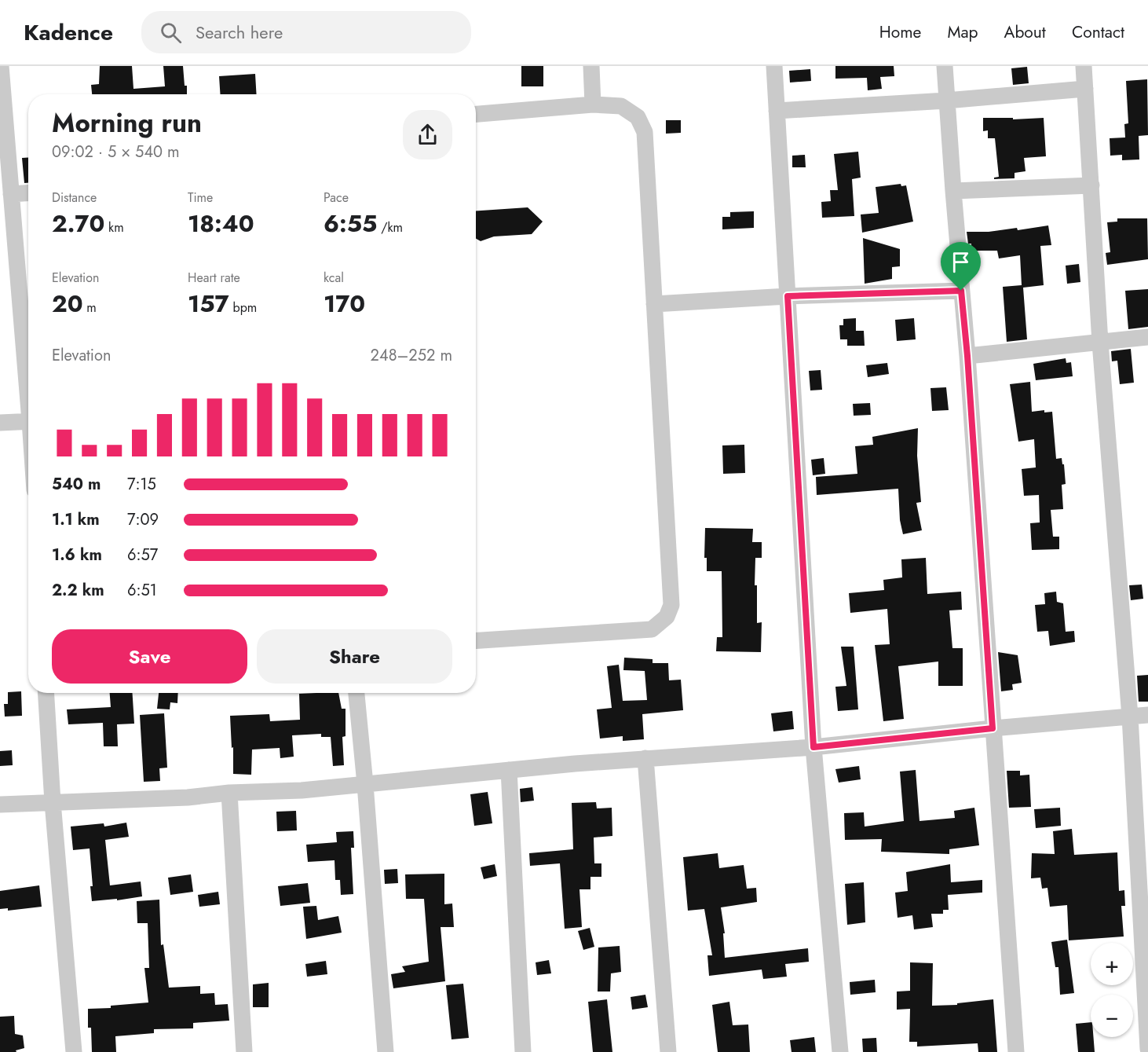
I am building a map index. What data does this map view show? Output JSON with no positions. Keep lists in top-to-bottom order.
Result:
{
  "page": {
    "header": "Kadence",
    "search": "Search here",
    "nav": [
      "Home",
      "Map",
      "About",
      "Contact"
    ],
    "heading": ["Morning run", "09:02 · 5 × 540 m"],
    "stats": [
      ["Distance", "2.70 km"],
      ["Time", "18:40"],
      ["Pace", "6:55 /km"],
      ["Elevation", "20 m"],
      ["Heart rate", "157 bpm"],
      ["kcal", "170"]
    ],
    "chart": ["Elevation", "248–252 m"],
    "list": [
      {
        "name": "540 m",
        "note": "7:15"
      },
      {
        "name": "1.1 km",
        "note": "7:09"
      },
      {
        "name": "1.6 km",
        "note": "6:57"
      },
      {
        "name": "2.2 km",
        "note": "6:51"
      }
    ],
    "buttons": ["Save", "Share"],
    "map_buttons": ["+", "−"]
  }
}
